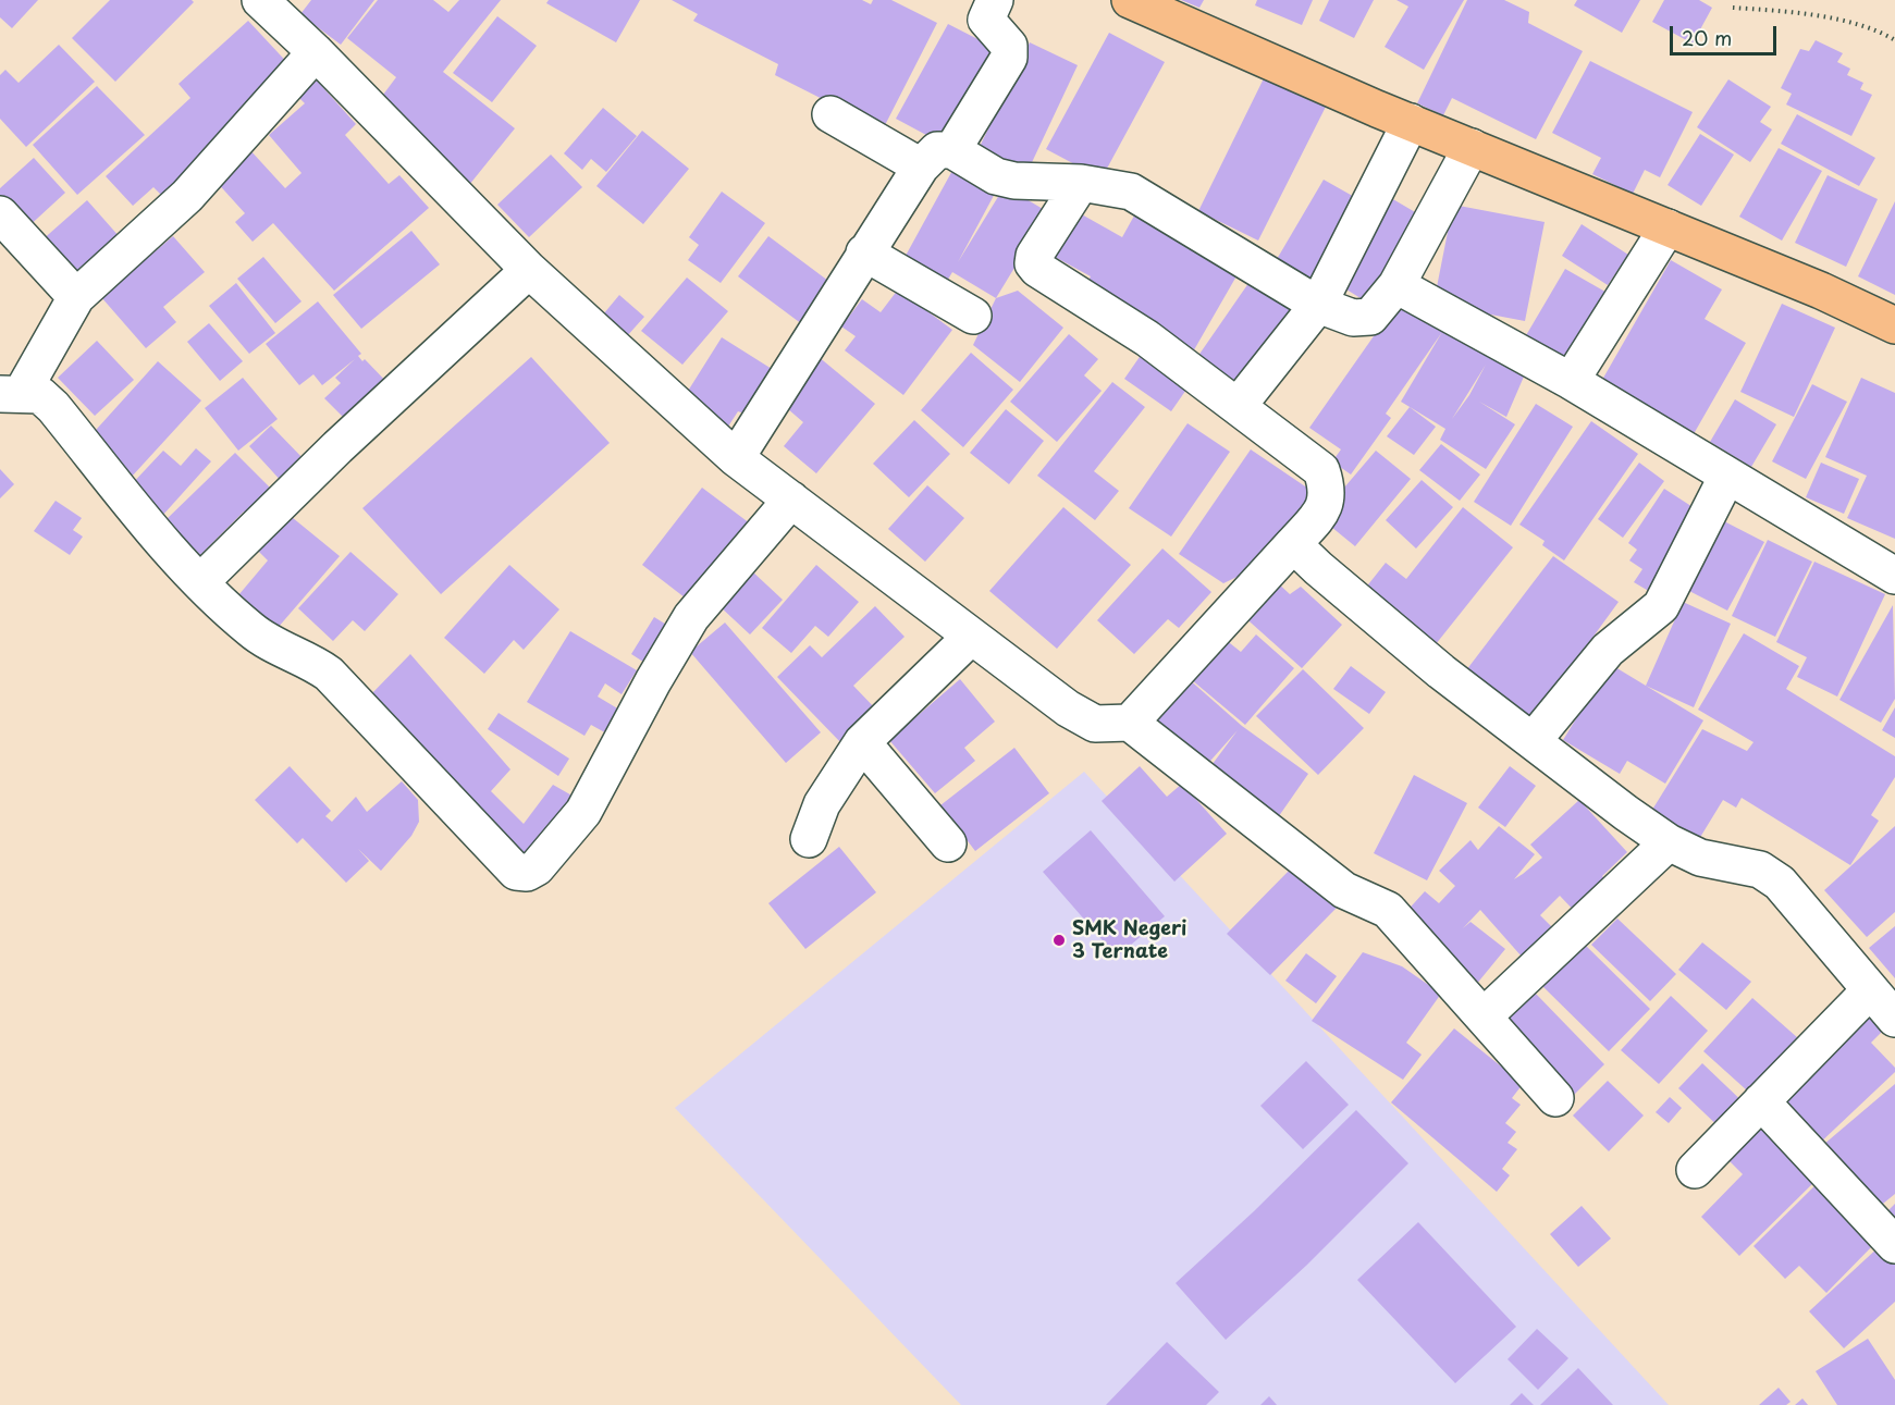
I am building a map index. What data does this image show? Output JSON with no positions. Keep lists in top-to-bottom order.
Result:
{
  "places": ["SMK Negeri 3 Ternate"],
  "scale_bar": "20 m"
}
